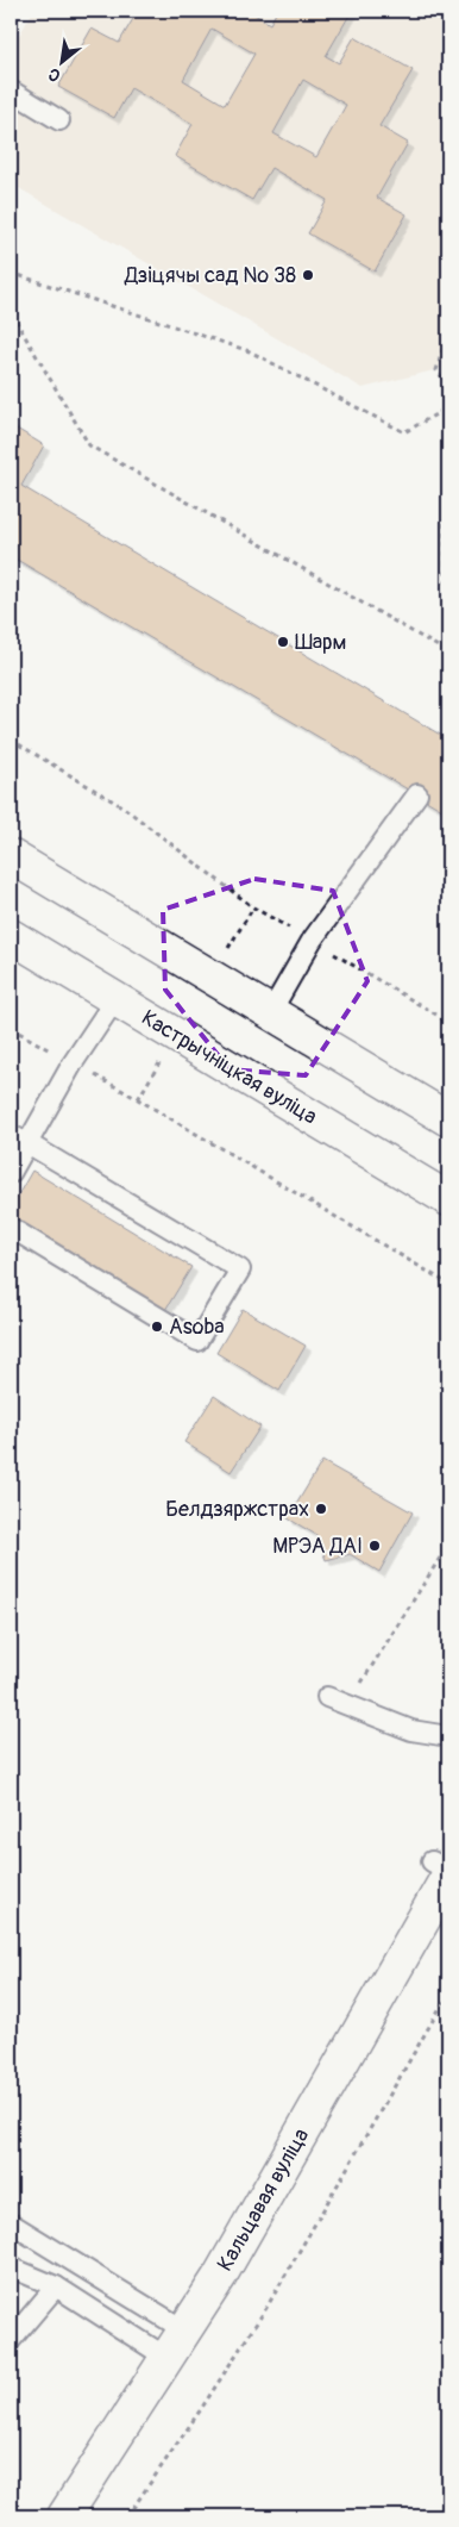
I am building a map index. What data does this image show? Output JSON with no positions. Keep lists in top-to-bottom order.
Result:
{
  "streets": {
    "main road": ["Кастрычніцкая вуліца", "Кальцавая вуліца"]
  },
  "places": [
    "Дзіцячы сад № 38",
    "Шарм",
    "Asoba",
    "Белдзяржстрах",
    "МРЭА ДАІ"
  ],
  "north": "bottom left"
}
